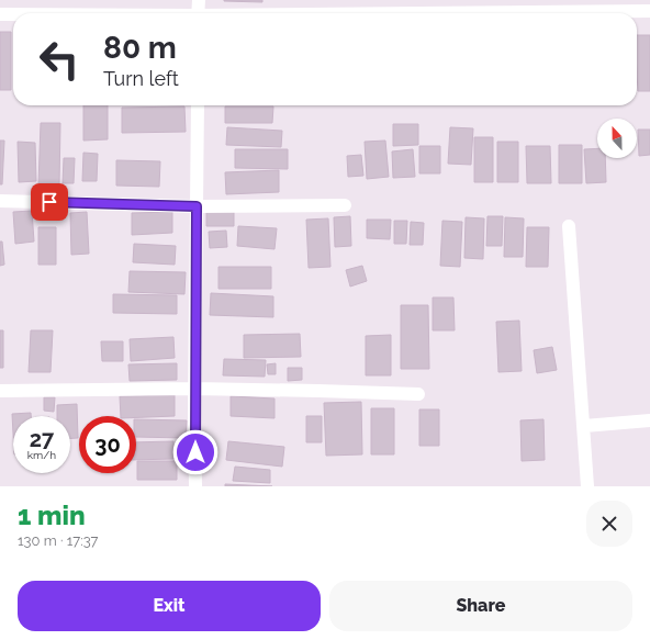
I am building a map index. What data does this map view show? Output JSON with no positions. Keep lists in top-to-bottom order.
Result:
{
  "north": "top",
  "page": {
    "turn": ["80 m", "Turn left"],
    "speed": "27 km/h",
    "limit": "30",
    "heading": ["1 min", "130 m · 17:37"],
    "buttons": ["Exit", "Share"]
  }
}
